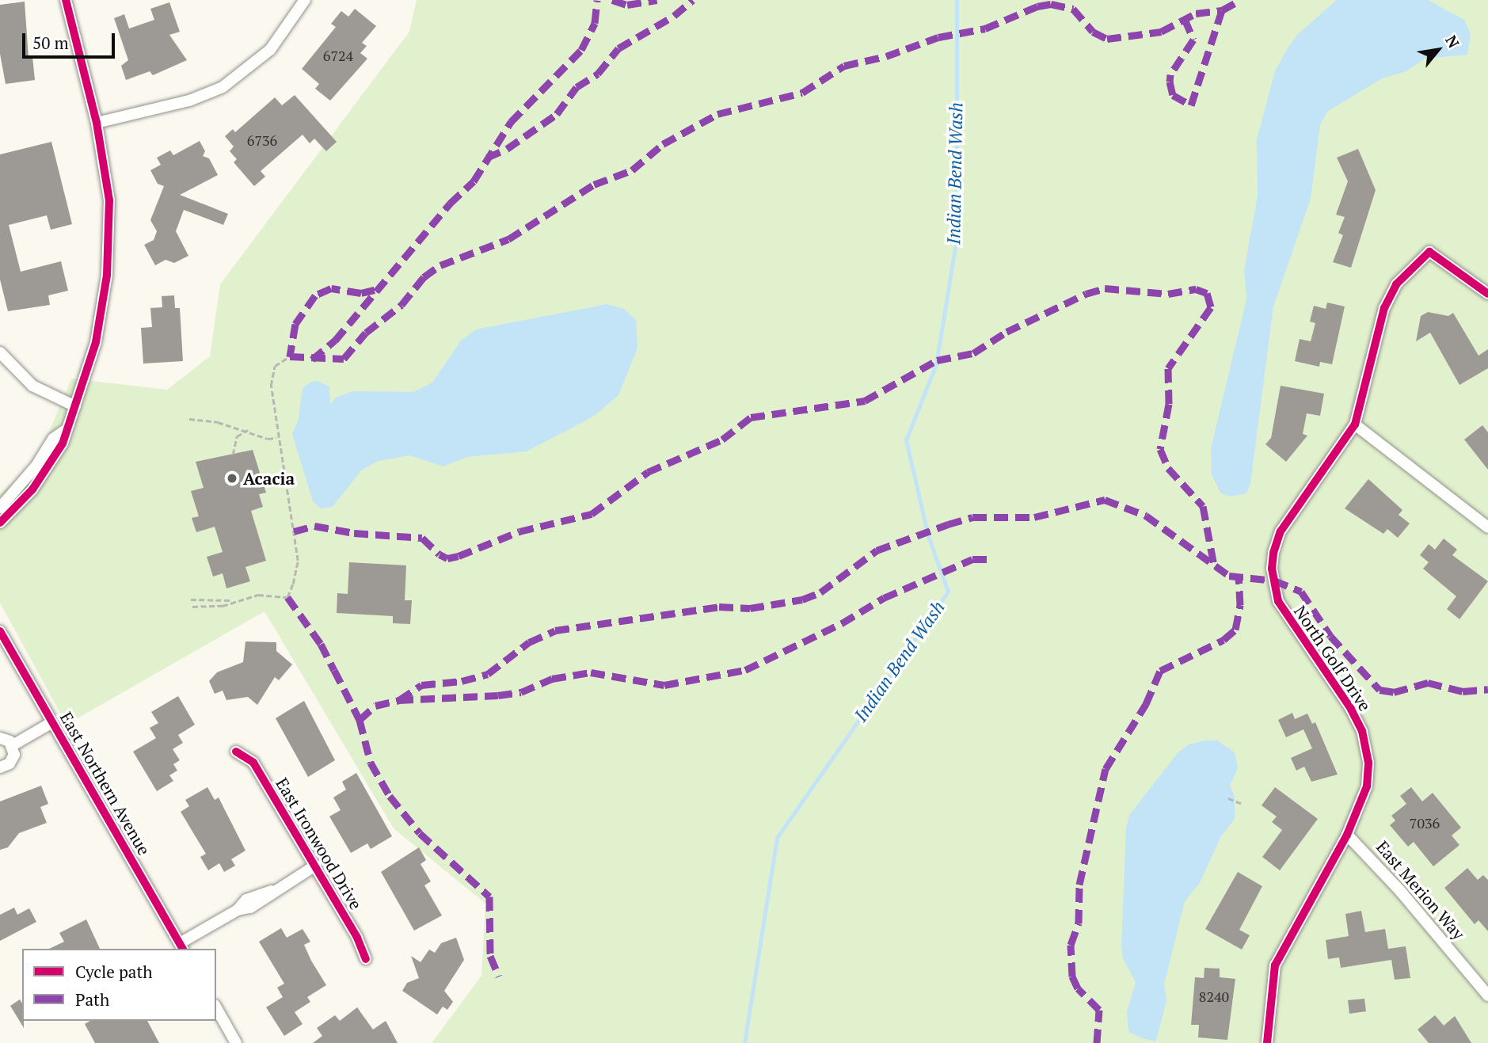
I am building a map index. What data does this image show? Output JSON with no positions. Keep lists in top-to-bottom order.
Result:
{
  "streets": {
    "street": [
      "North Golf Drive",
      "East Northern Avenue",
      "East Ironwood Drive",
      "East Merion Way"
    ]
  },
  "crossings": [
    ["North Golf Drive", "East Merion Way"]
  ],
  "water": ["Indian Bend Wash"],
  "places": ["Acacia"],
  "house_numbers": [
    "6724",
    "6736",
    "7036",
    "8240"
  ],
  "legend": ["Cycle path", "Path"],
  "scale_bar": "50 m",
  "north": "top right"
}
